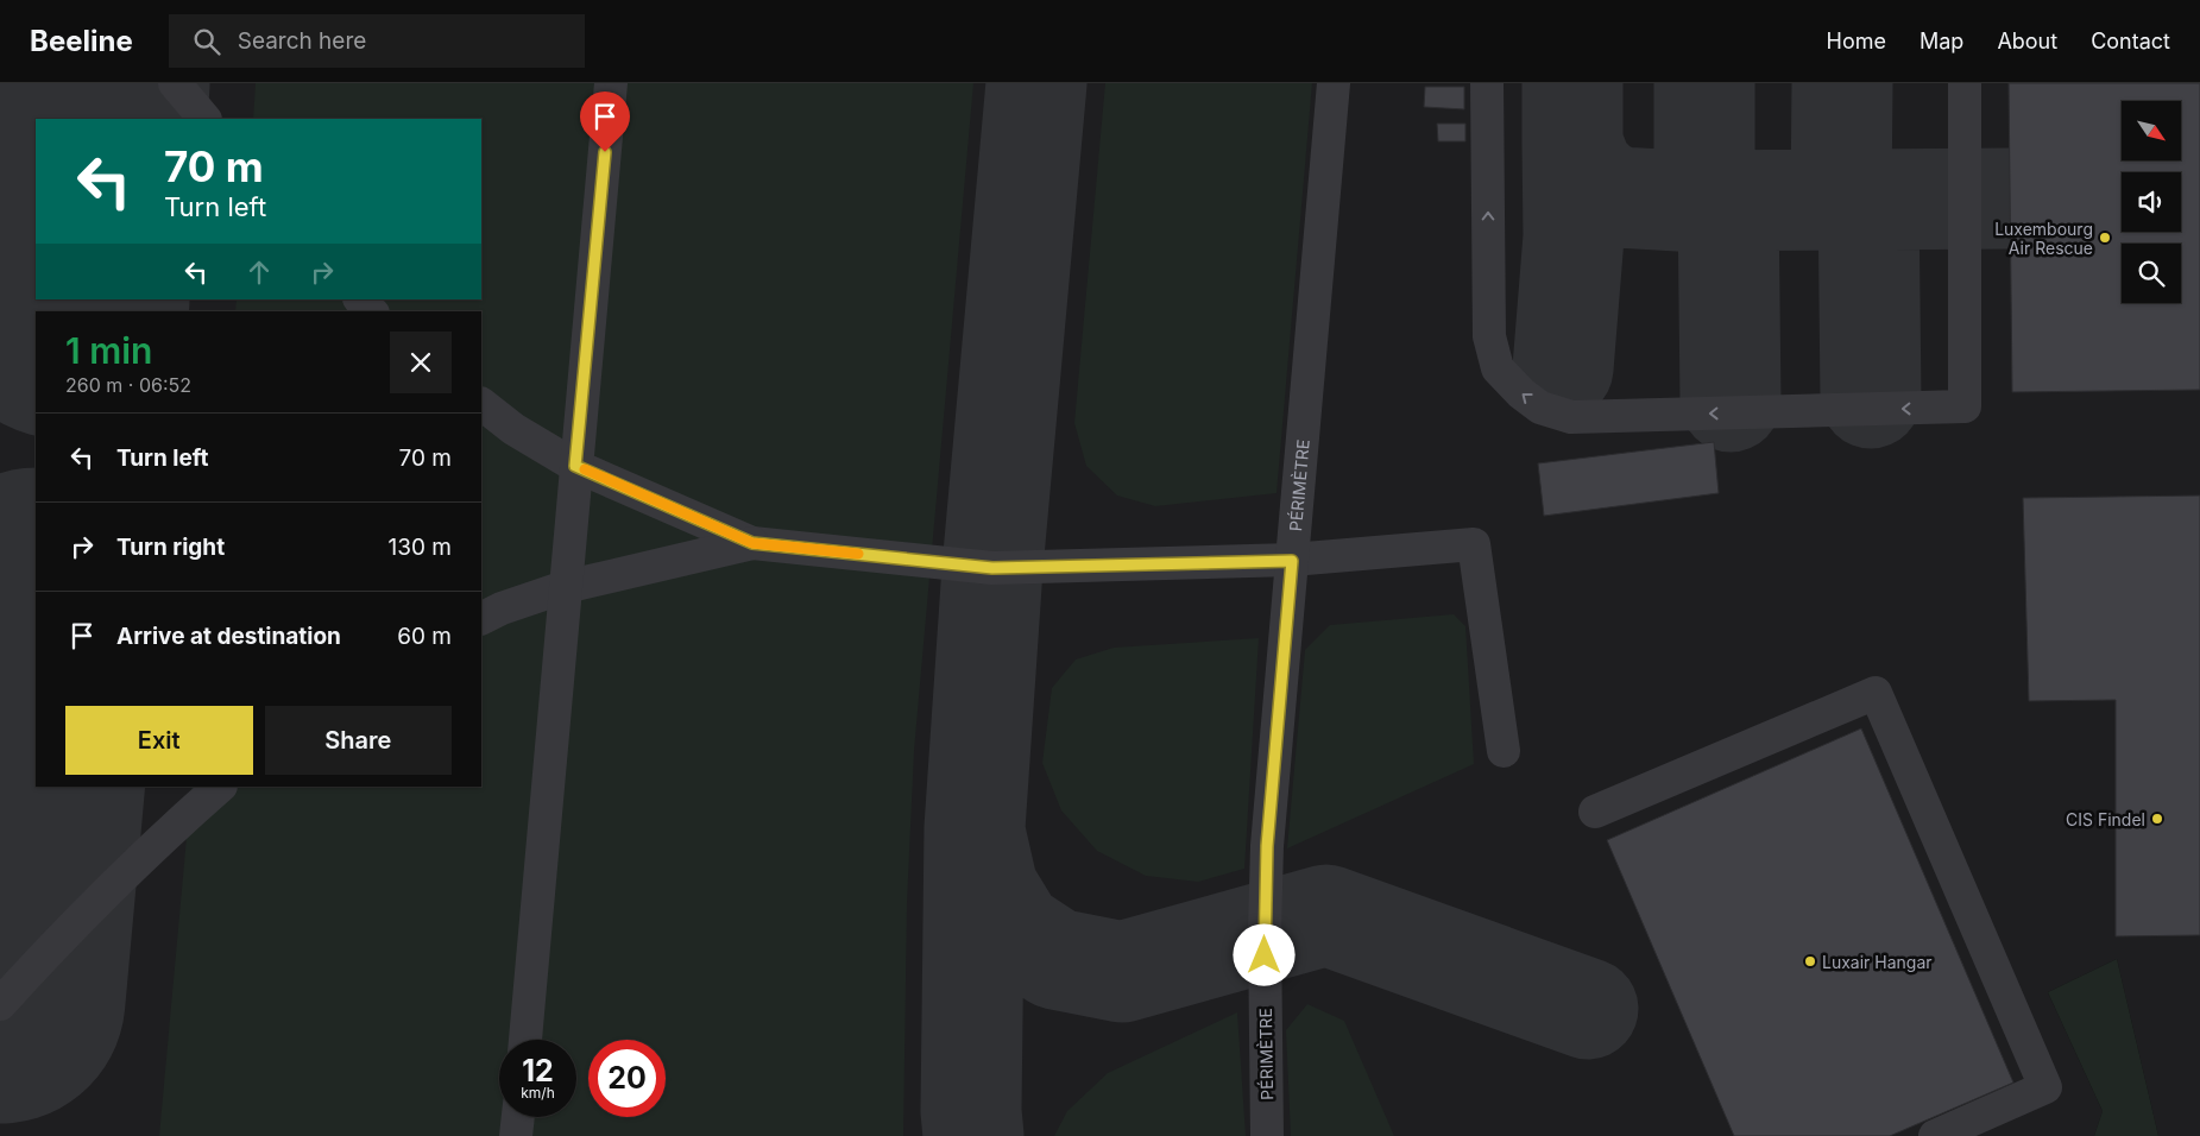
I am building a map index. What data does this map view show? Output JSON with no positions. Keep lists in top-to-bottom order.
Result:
{
  "streets": {
    "lane": ["PÉRIMÈTRE"]
  },
  "places": ["Luxembourg Air Rescue", "CIS Findel", "Luxair Hangar"],
  "north": "bottom right",
  "page": {
    "header": "Beeline",
    "search": "Search here",
    "nav": [
      "Home",
      "Map",
      "About",
      "Contact"
    ],
    "turn": ["70 m", "Turn left"],
    "heading": ["1 min", "260 m · 06:52"],
    "list": [
      {
        "name": "Turn left",
        "value": "70 m"
      },
      {
        "name": "Turn right",
        "value": "130 m"
      },
      {
        "name": "Arrive at destination",
        "value": "60 m"
      }
    ],
    "buttons": ["Exit", "Share"],
    "speed": "12 km/h",
    "limit": "20"
  }
}
